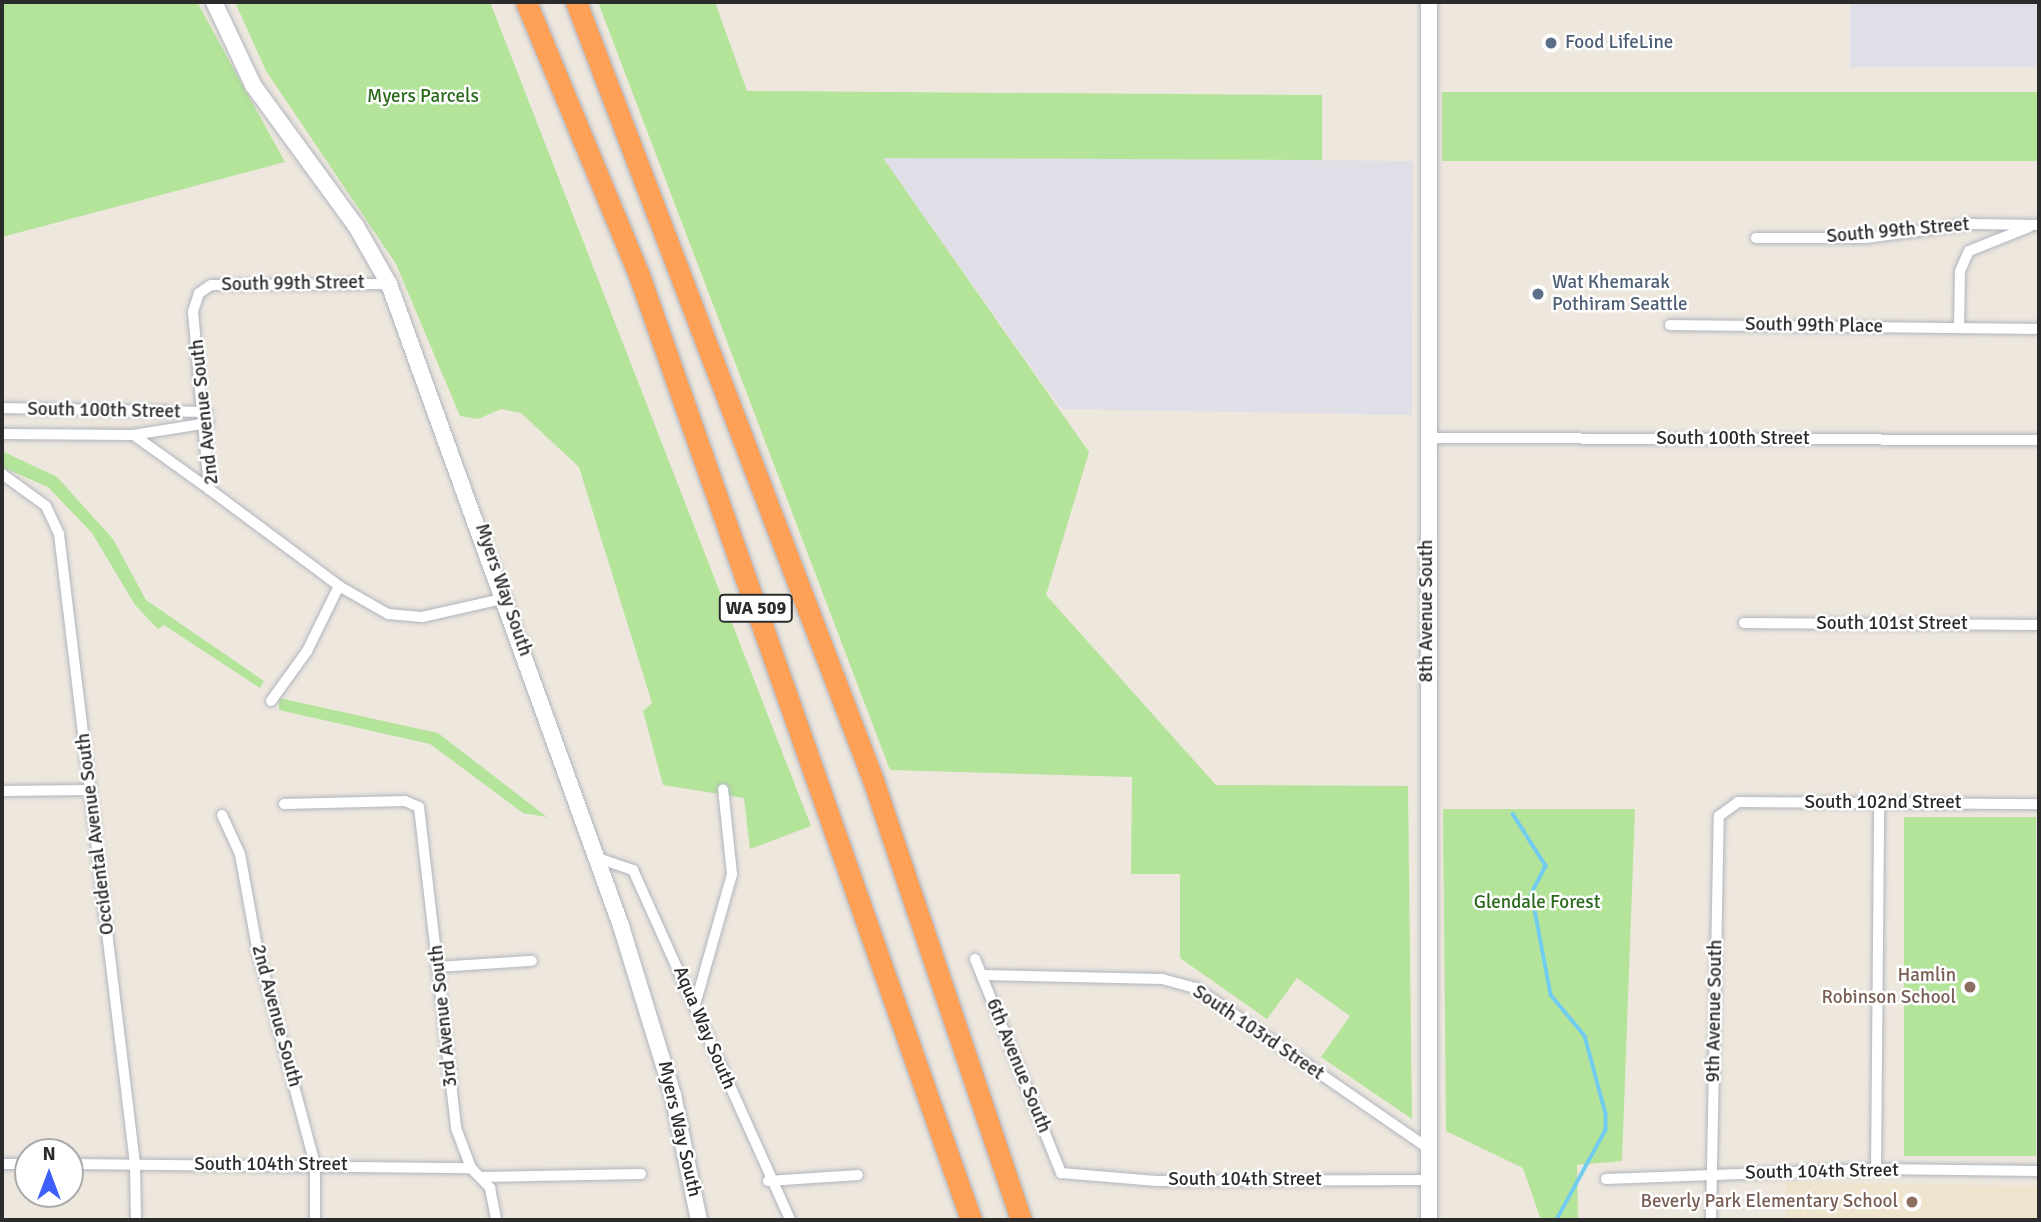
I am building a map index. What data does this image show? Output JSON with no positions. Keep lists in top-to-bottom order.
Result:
{
  "streets": {
    "highway": ["WA 509"],
    "main road": ["Myers Way South", "8th Avenue South"],
    "street": [
      "South 99th Street",
      "South 99th Place",
      "South 100th Street",
      "2nd Avenue South",
      "South 101st Street",
      "South 102nd Street",
      "Occidental Avenue South",
      "9th Avenue South",
      "3rd Avenue South",
      "Aqua Way South",
      "South 103rd Street",
      "6th Avenue South",
      "South 104th Street"
    ]
  },
  "crossings": [
    ["South 99th Street", "2nd Avenue South"],
    ["South 99th Street", "Myers Way South"],
    ["South 100th Street", "2nd Avenue South"],
    ["South 100th Street", "8th Avenue South"],
    ["2nd Avenue South", "South 104th Street"],
    ["Myers Way South", "Aqua Way South"],
    ["8th Avenue South", "South 103rd Street"],
    ["8th Avenue South", "South 104th Street"],
    ["South 102nd Street", "9th Avenue South"],
    ["Occidental Avenue South", "South 104th Street"],
    ["9th Avenue South", "South 104th Street"],
    ["3rd Avenue South", "South 104th Street"],
    ["South 103rd Street", "6th Avenue South"],
    ["6th Avenue South", "South 104th Street"]
  ],
  "parks": ["Myers Parcels", "Glendale Forest"],
  "places": [
    "Food LifeLine",
    "Wat Khemarak Pothiram Seattle",
    "Hamlin Robinson School",
    "Beverly Park Elementary School"
  ],
  "north": "top"
}
